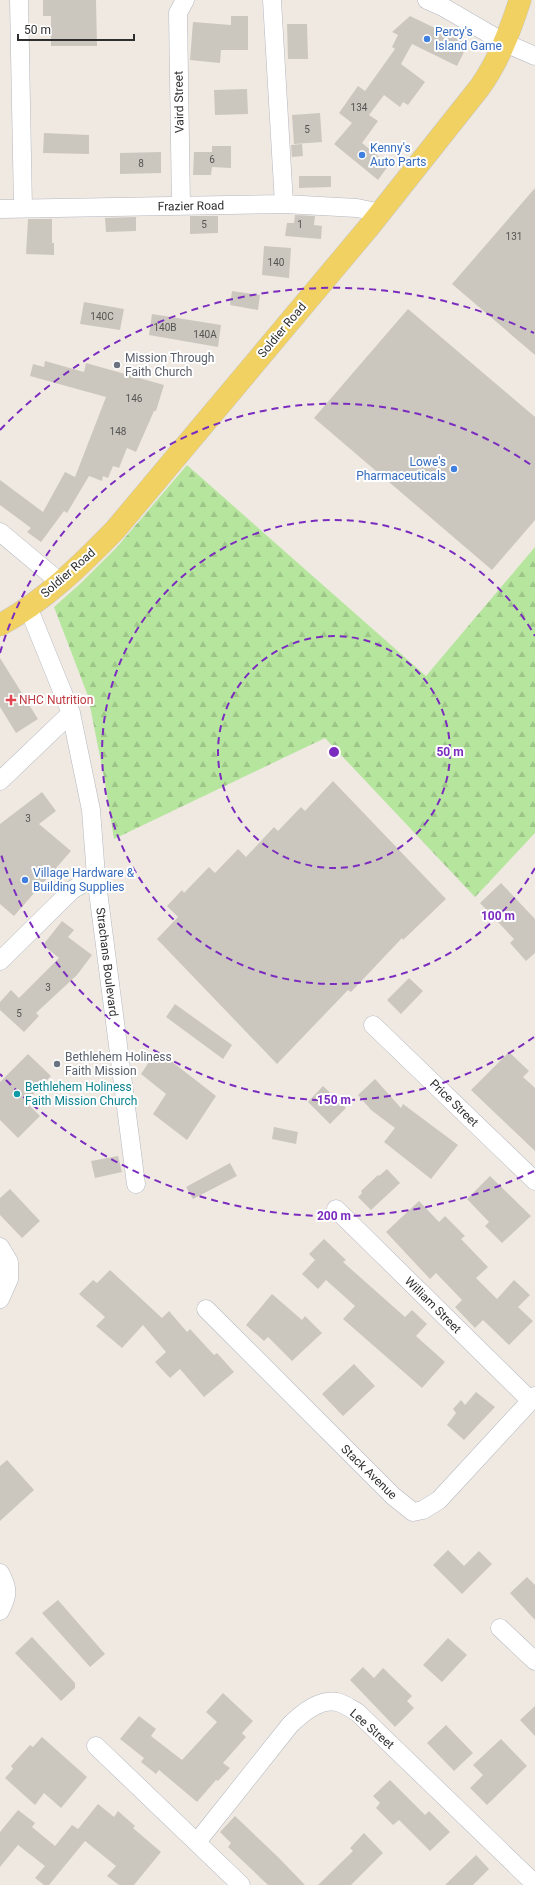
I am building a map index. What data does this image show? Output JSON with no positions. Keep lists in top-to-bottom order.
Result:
{
  "streets": {
    "main road": ["Soldier Road"],
    "street": [
      "Vaird Street",
      "Frazier Road",
      "Strachans Boulevard",
      "Price Street",
      "William Street",
      "Stack Avenue",
      "Lee Street"
    ]
  },
  "crossings": [
    ["Vaird Street", "Frazier Road"],
    ["Frazier Road", "Soldier Road"],
    ["Soldier Road", "Strachans Boulevard"],
    ["William Street", "Stack Avenue"]
  ],
  "places": {
    "other": [
      "Percy's Island Game",
      "Kenny's Auto Parts",
      "Mission Through Faith Church",
      "Lowe's Pharmaceuticals",
      "Village Hardware & Building Supplies",
      "Bethlehem Holiness Faith Mission",
      "Bethlehem Holiness Faith Mission Church"
    ],
    "health": ["NHC Nutrition"]
  },
  "house_numbers": [
    "134",
    "5",
    "6",
    "8",
    "5",
    "1",
    "131",
    "140",
    "140C",
    "140B",
    "140A",
    "146",
    "148",
    "3",
    "3",
    "5"
  ],
  "scale_bar": "50 m",
  "rings": [
    "50 m",
    "100 m",
    "150 m",
    "200 m"
  ]
}
